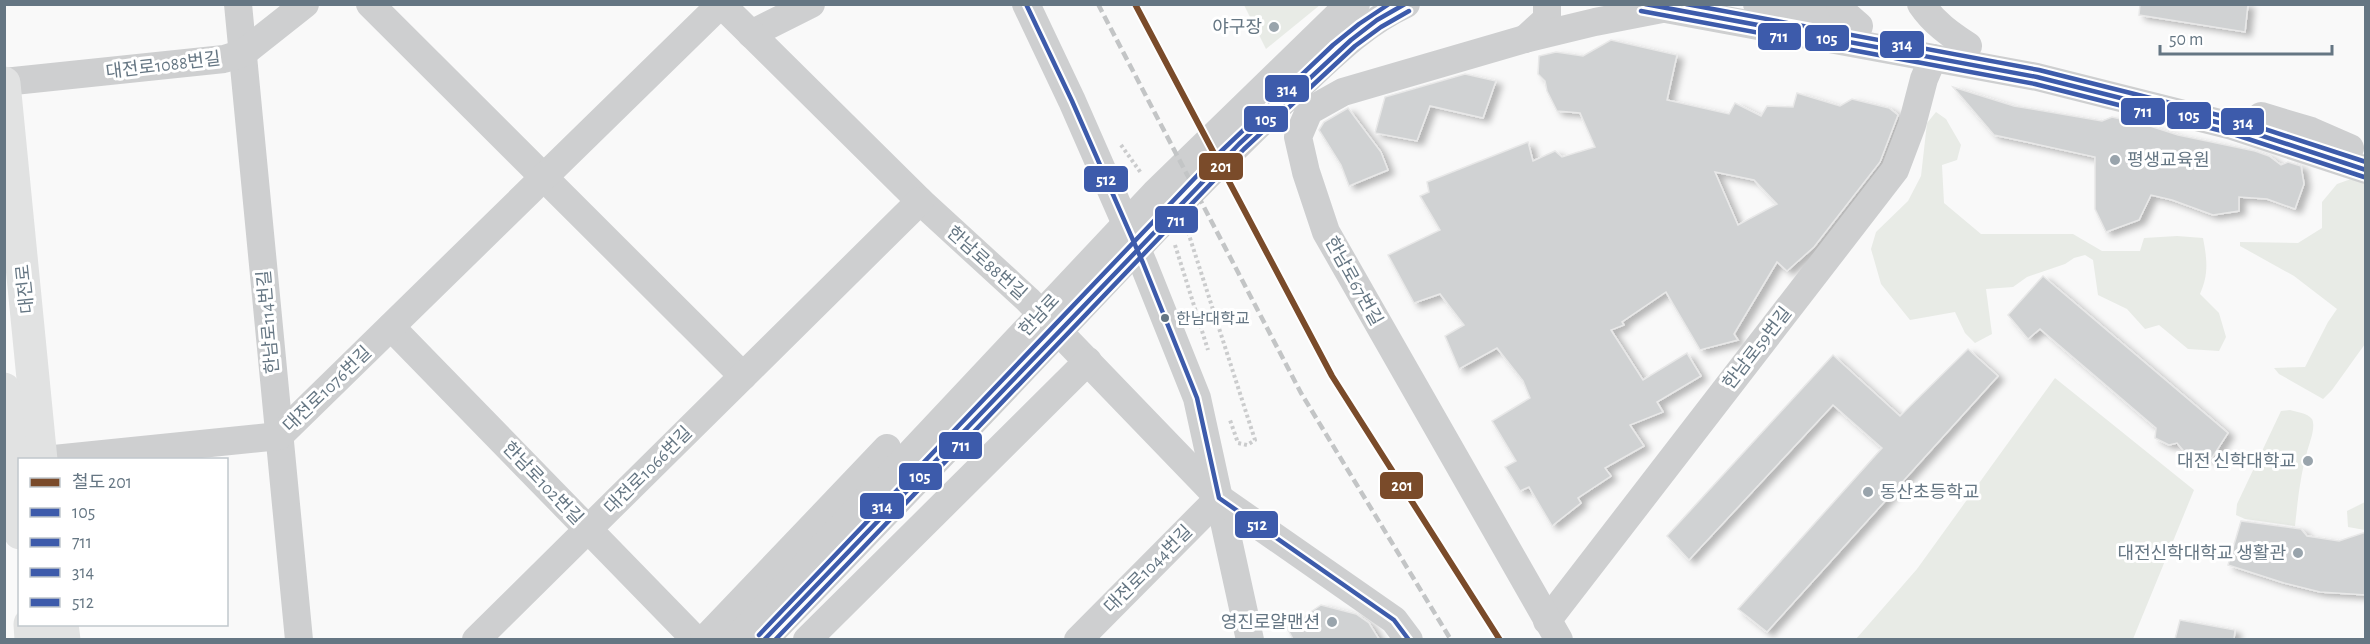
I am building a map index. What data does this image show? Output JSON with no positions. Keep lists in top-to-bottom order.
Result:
{
  "streets": {
    "main road": ["대전로"],
    "street": [
      "대전로1088번길",
      "한남로88번길",
      "한남로67번길",
      "한남로",
      "한남로114번길",
      "한남로59번길",
      "대전로1076번길",
      "대전로1066번길",
      "한남로102번길",
      "대전로1044번길"
    ]
  },
  "crossings": [
    ["대전로1088번길", "대전로"],
    ["대전로1088번길", "한남로114번길"],
    ["한남로88번길", "대전로1076번길"],
    ["한남로88번길", "대전로1066번길"],
    ["한남로88번길", "대전로1044번길"],
    ["한남로67번길", "한남로59번길"],
    ["한남로114번길", "대전로1076번길"],
    ["대전로1076번길", "한남로102번길"],
    ["대전로1066번길", "한남로102번길"]
  ],
  "places": [
    "야구장",
    "평생교육원",
    "한남대학교",
    "대전 신학대학교",
    "동산초등학교",
    "대전신학대학교 생활관",
    "영진로얄맨션"
  ],
  "lines": [
    "rail line 201",
    "transit line 105",
    "transit line 314",
    "transit line 512",
    "transit line 711"
  ],
  "legend": [
    "철도 201",
    "105",
    "711",
    "314",
    "512"
  ],
  "scale_bar": "50 m"
}
